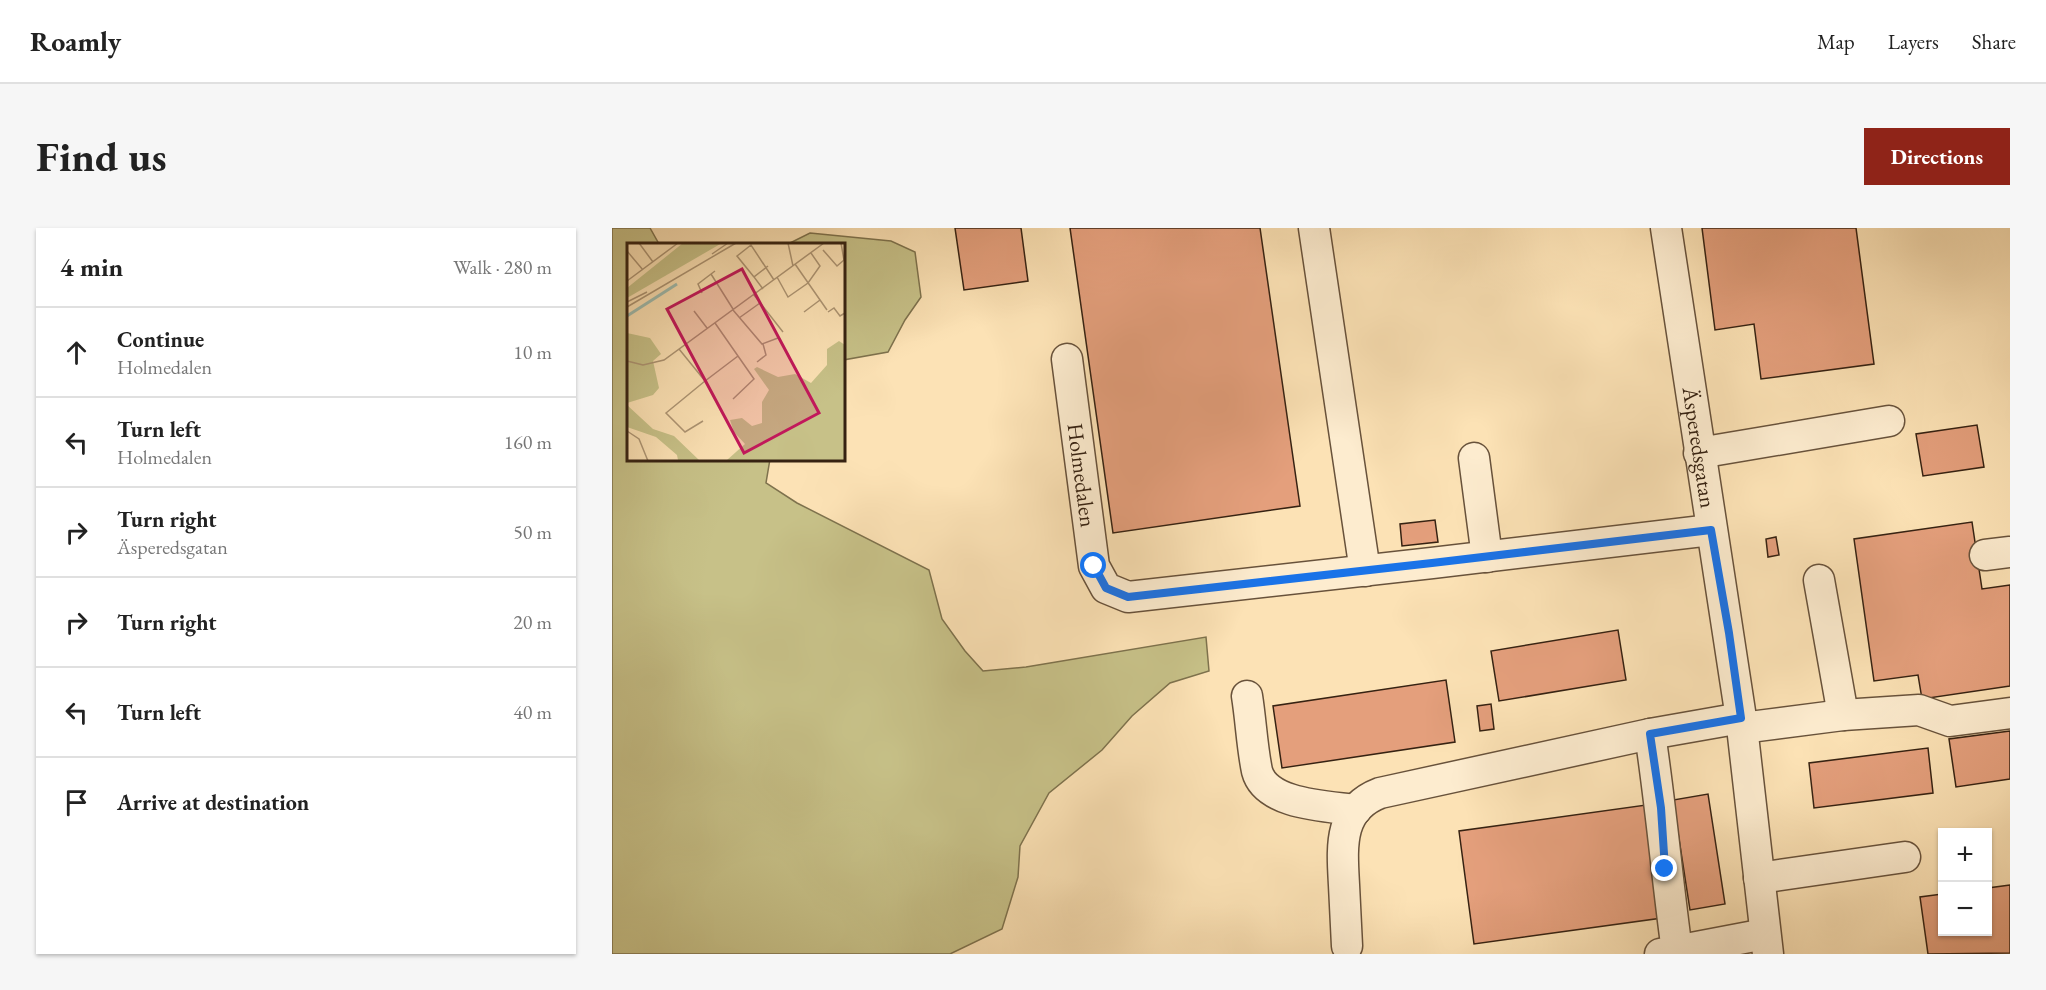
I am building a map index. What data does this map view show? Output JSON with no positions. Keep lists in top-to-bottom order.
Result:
{
  "streets": {
    "street": ["Äsperedsgatan", "Holmedalen"]
  },
  "crossings": [
    ["Äsperedsgatan", "Holmedalen"]
  ],
  "page": {
    "header": "Roamly",
    "nav": ["Map", "Layers", "Share"],
    "buttons": "Directions",
    "title": "Find us",
    "heading": ["4 min", "Walk · 280 m"],
    "list": [
      ["Continue", "Holmedalen", "10 m"],
      ["Turn left", "Holmedalen", "160 m"],
      ["Turn right", "Äsperedsgatan", "50 m"],
      ["Turn right", "20 m"],
      ["Turn left", "40 m"],
      "Arrive at destination"
    ],
    "map_buttons": ["+", "−"]
  }
}
